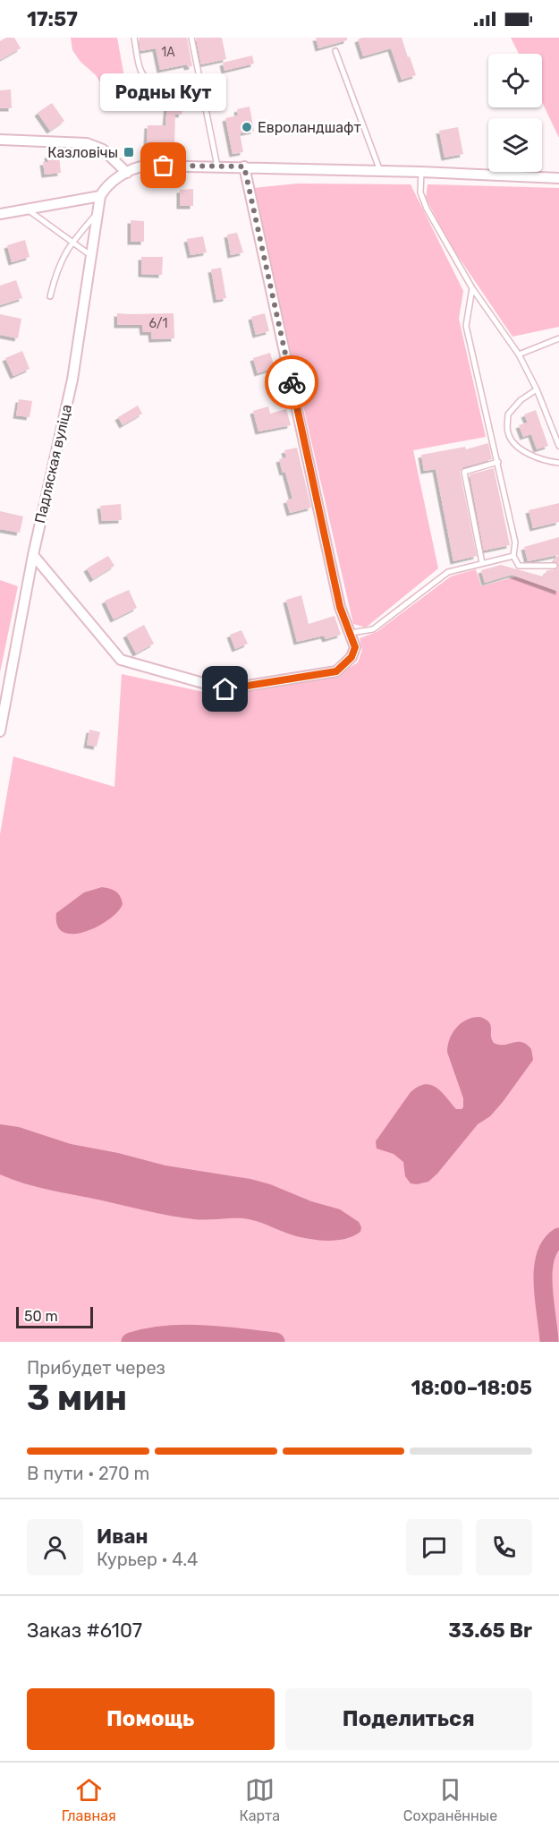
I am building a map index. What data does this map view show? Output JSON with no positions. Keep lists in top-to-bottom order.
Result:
{
  "streets": {
    "street": ["Падляская вуліца"]
  },
  "places": {
    "other": ["Евроландшафт", "Родны Кут"],
    "transit": ["Казловічы"]
  },
  "house_numbers": ["1А", "6/1"],
  "scale_bar": "50 m",
  "page": {
    "status": "17:57",
    "bubble": "Родны Кут",
    "scale": "50 m",
    "heading": ["3 мин", "Прибудет через", "18:00–18:05"],
    "panel": [
      "Иван",
      "Курьер · 4.4",
      "Заказ #6107",
      "33.65 Br"
    ],
    "bar": "В пути · 270 m",
    "buttons": ["Помощь", "Поделиться"],
    "tabs": ["Главная", "Карта", "Сохранённые"]
  }
}
